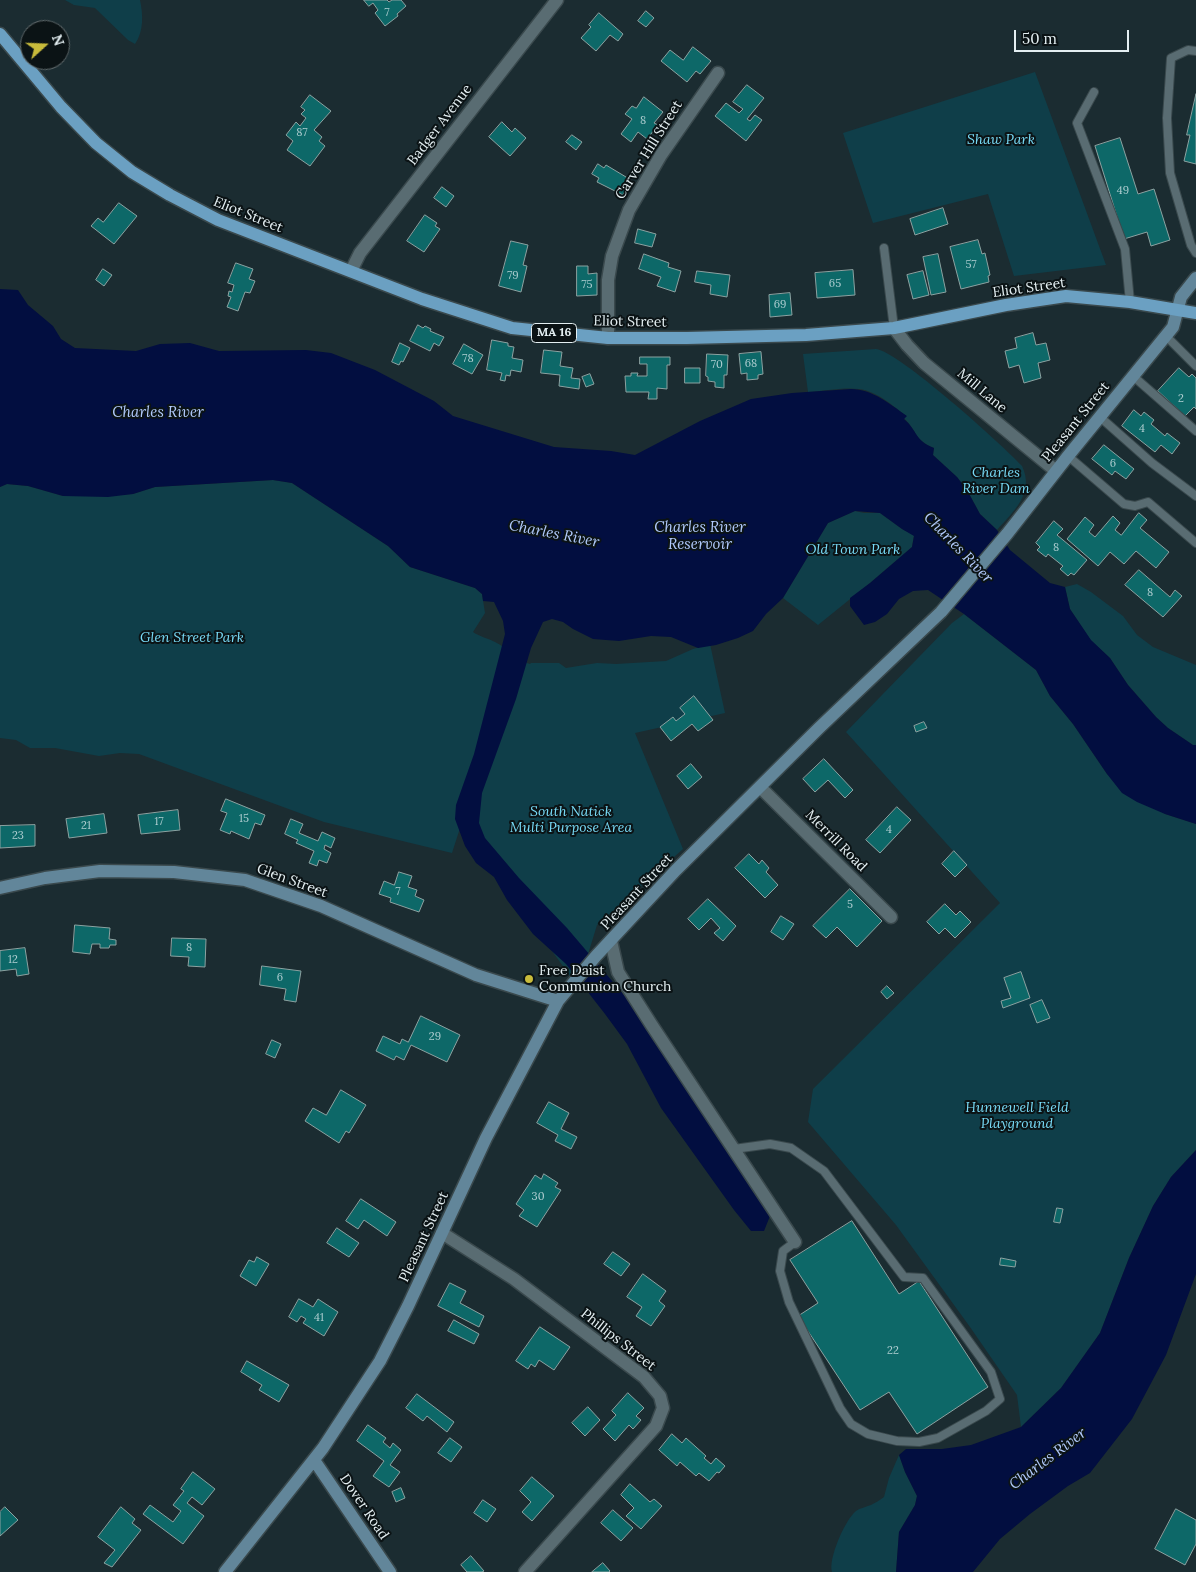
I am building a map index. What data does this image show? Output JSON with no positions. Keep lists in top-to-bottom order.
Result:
{
  "streets": {
    "main road": [
      "Eliot Street",
      "MA 16",
      "Pleasant Street",
      "Glen Street",
      "Dover Road"
    ],
    "street": [
      "Badger Avenue",
      "Carver Hill Street",
      "Mill Lane",
      "Merrill Road",
      "Phillips Street"
    ]
  },
  "crossings": [
    ["Badger Avenue", "Eliot Street"],
    ["Carver Hill Street", "Eliot Street"],
    ["Eliot Street", "Mill Lane"],
    ["Eliot Street", "Pleasant Street"],
    ["Mill Lane", "Pleasant Street"],
    ["Pleasant Street", "Merrill Road"],
    ["Pleasant Street", "Glen Street"],
    ["Pleasant Street", "Phillips Street"],
    ["Pleasant Street", "Dover Road"]
  ],
  "water": ["Charles River", "Charles River Reservoir"],
  "parks": [
    "Shaw Park",
    "Charles River Dam",
    "Old Town Park",
    "Glen Street Park",
    "South Natick Multi Purpose Area",
    "Hunnewell Field Playground"
  ],
  "places": ["Free Daist Communion Church"],
  "house_numbers": [
    "7",
    "8",
    "87",
    "49",
    "57",
    "79",
    "65",
    "75",
    "69",
    "78",
    "68",
    "70",
    "2",
    "4",
    "6",
    "8",
    "8",
    "15",
    "17",
    "21",
    "4",
    "23",
    "7",
    "5",
    "8",
    "12",
    "6",
    "29",
    "30",
    "41",
    "22"
  ],
  "scale_bar": "50 m",
  "north": "right"
}
